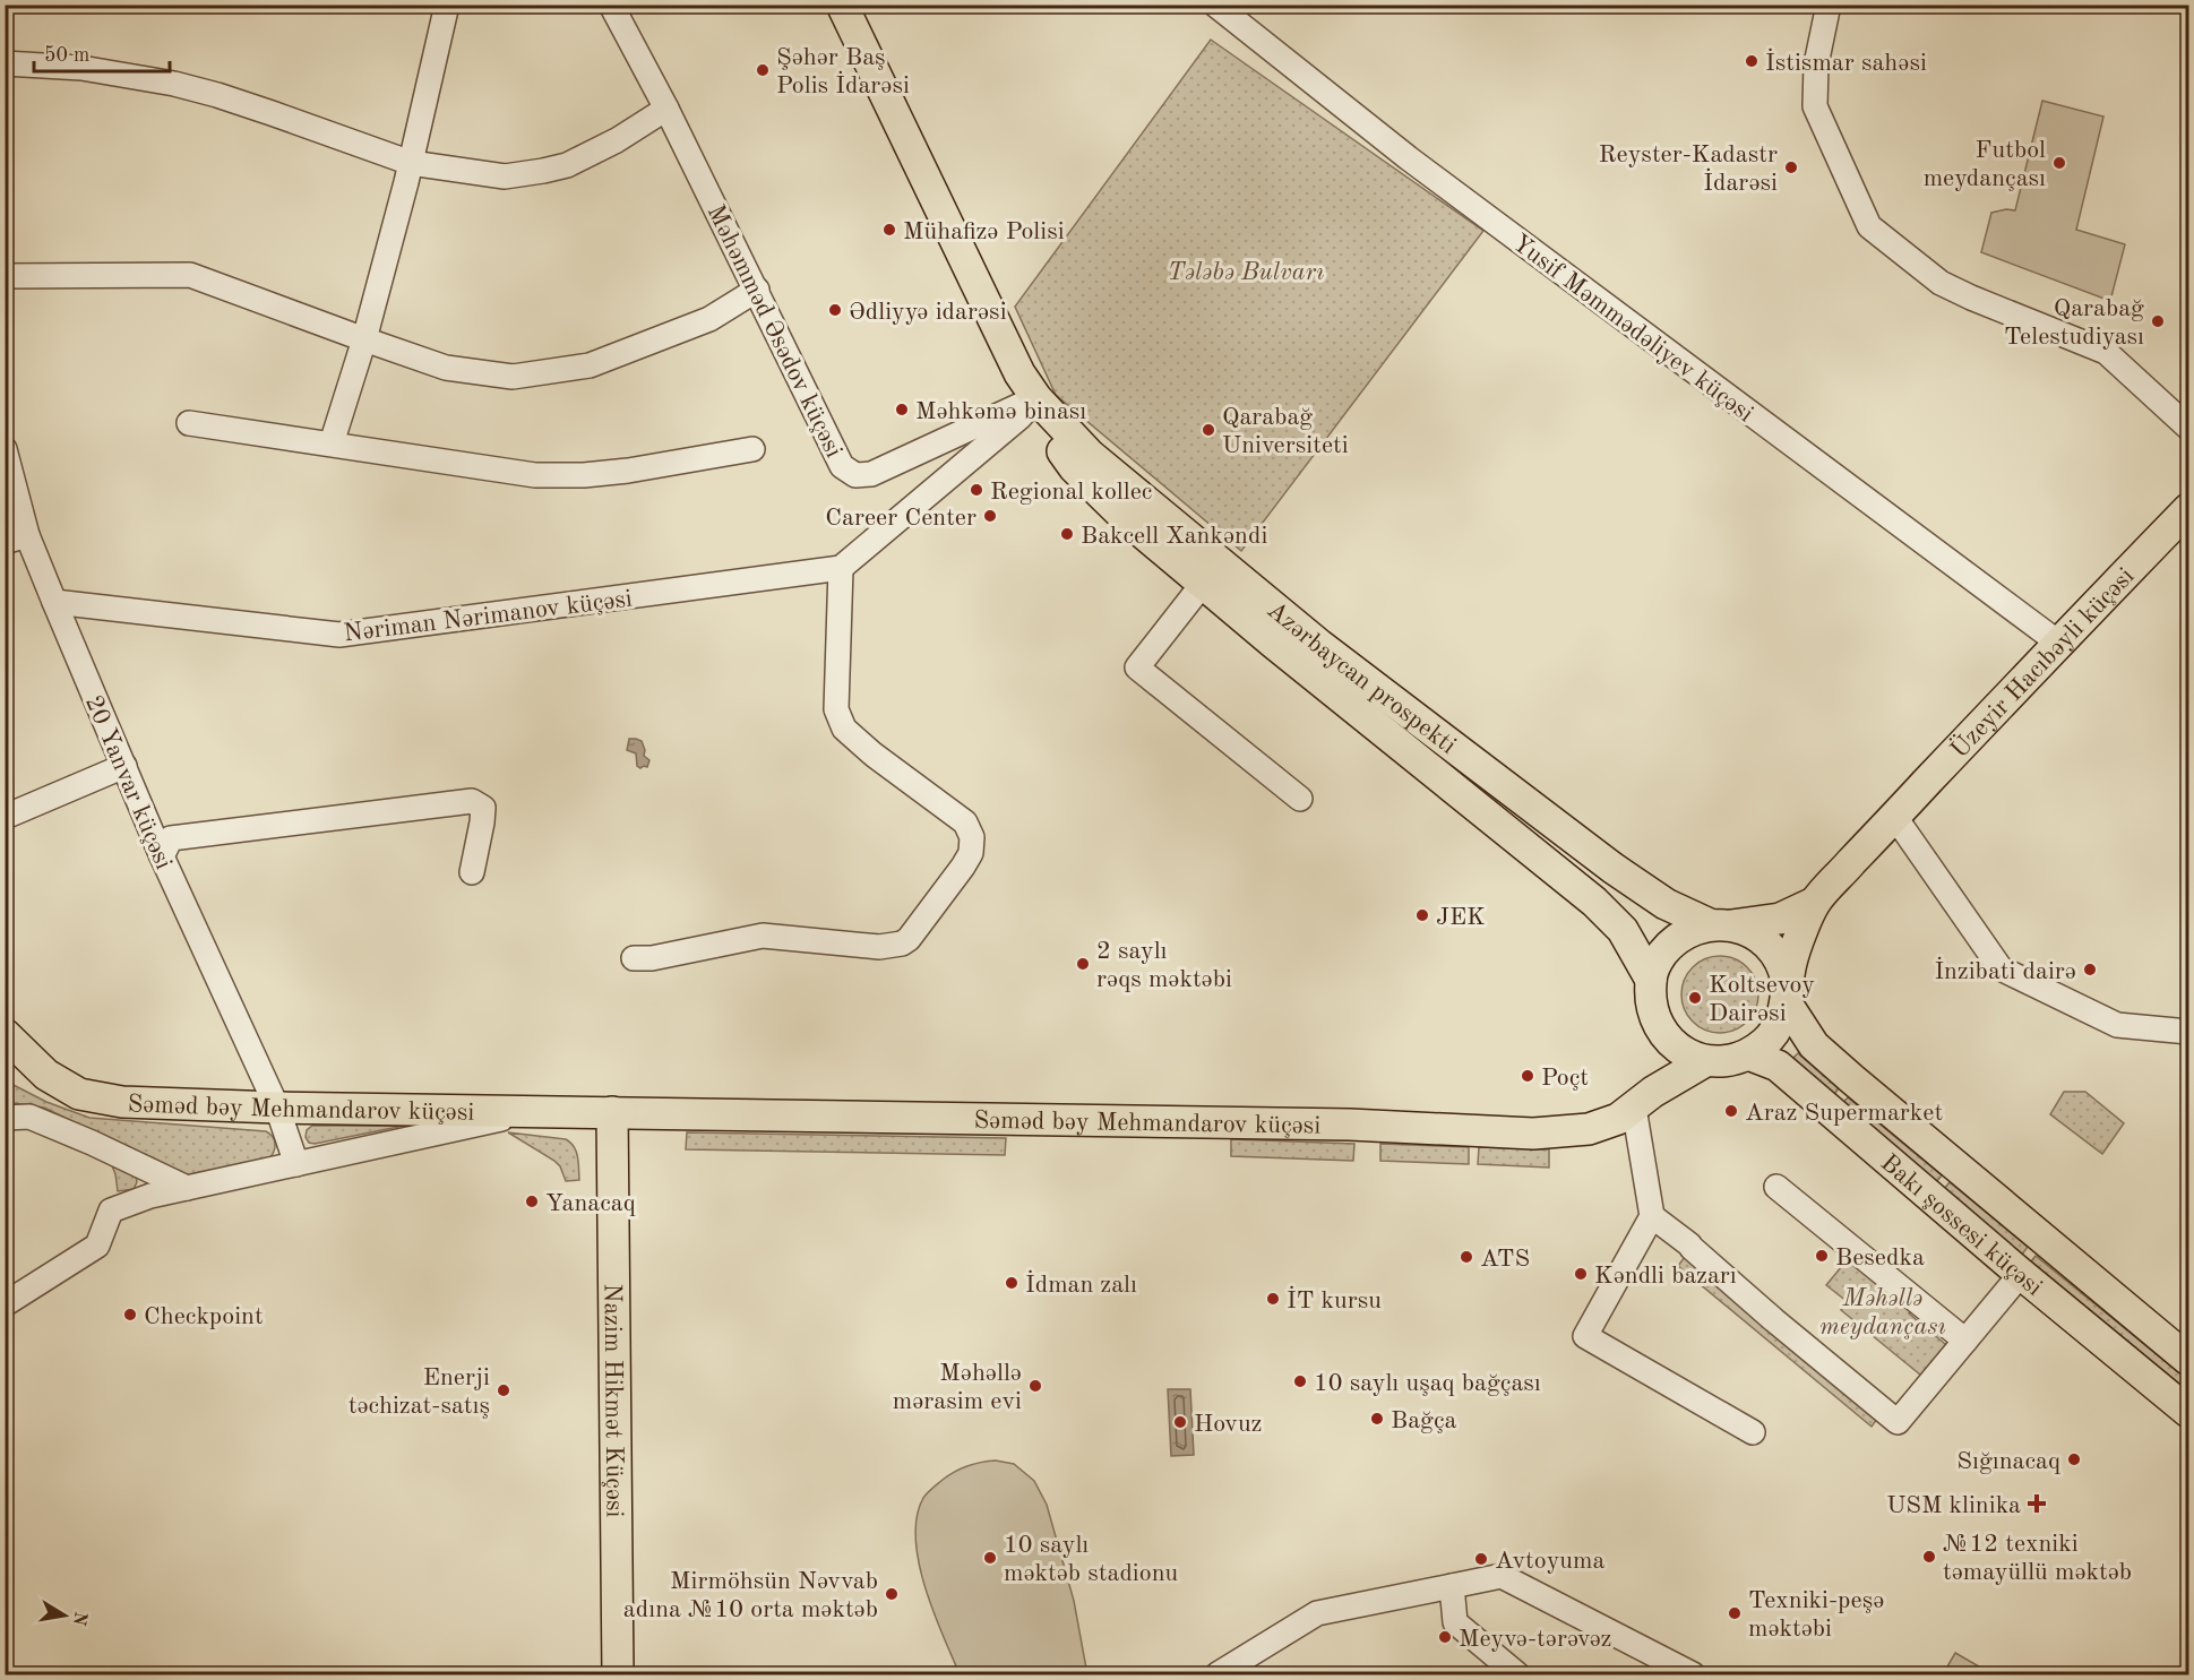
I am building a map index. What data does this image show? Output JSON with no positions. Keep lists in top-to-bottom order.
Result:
{
  "streets": {
    "main road": [
      "Üzeyir Hacıbəyli küçəsi",
      "Azərbaycan prospekti",
      "Səməd bəy Mehmandarov küçəsi",
      "Bakı şossesi küçəsi",
      "Nazim Hikmət Küçəsi"
    ],
    "street": [
      "Yusif Məmmədəliyev küçəsi",
      "Məhəmməd Əsədov küçəsi",
      "Nəriman Nərimanov küçəsi",
      "20 Yanvar küçəsi"
    ]
  },
  "crossings": [
    ["Yusif Məmmədəliyev küçəsi", "Üzeyir Hacıbəyli küçəsi"],
    ["Məhəmməd Əsədov küçəsi", "Azərbaycan prospekti"],
    ["Nəriman Nərimanov küçəsi", "20 Yanvar küçəsi"],
    ["Azərbaycan prospekti", "Səməd bəy Mehmandarov küçəsi"],
    ["Azərbaycan prospekti", "Bakı şossesi küçəsi"],
    ["20 Yanvar küçəsi", "Səməd bəy Mehmandarov küçəsi"],
    ["Səməd bəy Mehmandarov küçəsi", "Bakı şossesi küçəsi"],
    ["Səməd bəy Mehmandarov küçəsi", "Nazim Hikmət Küçəsi"]
  ],
  "parks": ["Tələbə Bulvarı", "Məhəllə meydançası"],
  "places": {
    "other": [
      "İstismar sahəsi",
      "Şəhər Baş Polis İdarəsi",
      "Futbol meydançası",
      "Reyster-Kadastr İdarəsi",
      "Mühafizə Polisi",
      "Ədliyyə idarəsi",
      "Qarabağ Telestudiyası",
      "Məhkəmə binası",
      "Qarabağ Universiteti",
      "Regional kollec",
      "Career Center",
      "Bakcell Xankəndi",
      "JEK",
      "2 saylı rəqs məktəbi",
      "İnzibati dairə",
      "Koltsevoy Dairəsi",
      "Poçt",
      "Araz Supermarket",
      "Yanacaq",
      "Besedka",
      "ATS",
      "Kəndli bazarı",
      "İdman zalı",
      "İT kursu",
      "Checkpoint",
      "10 saylı uşaq bağçası",
      "Məhəllə mərasim evi",
      "Enerji təchizat-satış",
      "Bağça",
      "Hovuz",
      "Sığınacaq",
      "№12 texniki təmayüllü məktəb",
      "10 saylı məktəb stadionu",
      "Avtoyuma",
      "Mirmöhsün Nəvvab adına №10 orta məktəb",
      "Texniki-peşə məktəbi",
      "Meyvə-tərəvəz"
    ],
    "health": ["USM klinika"]
  },
  "scale_bar": "50 m",
  "north": "right"
}
